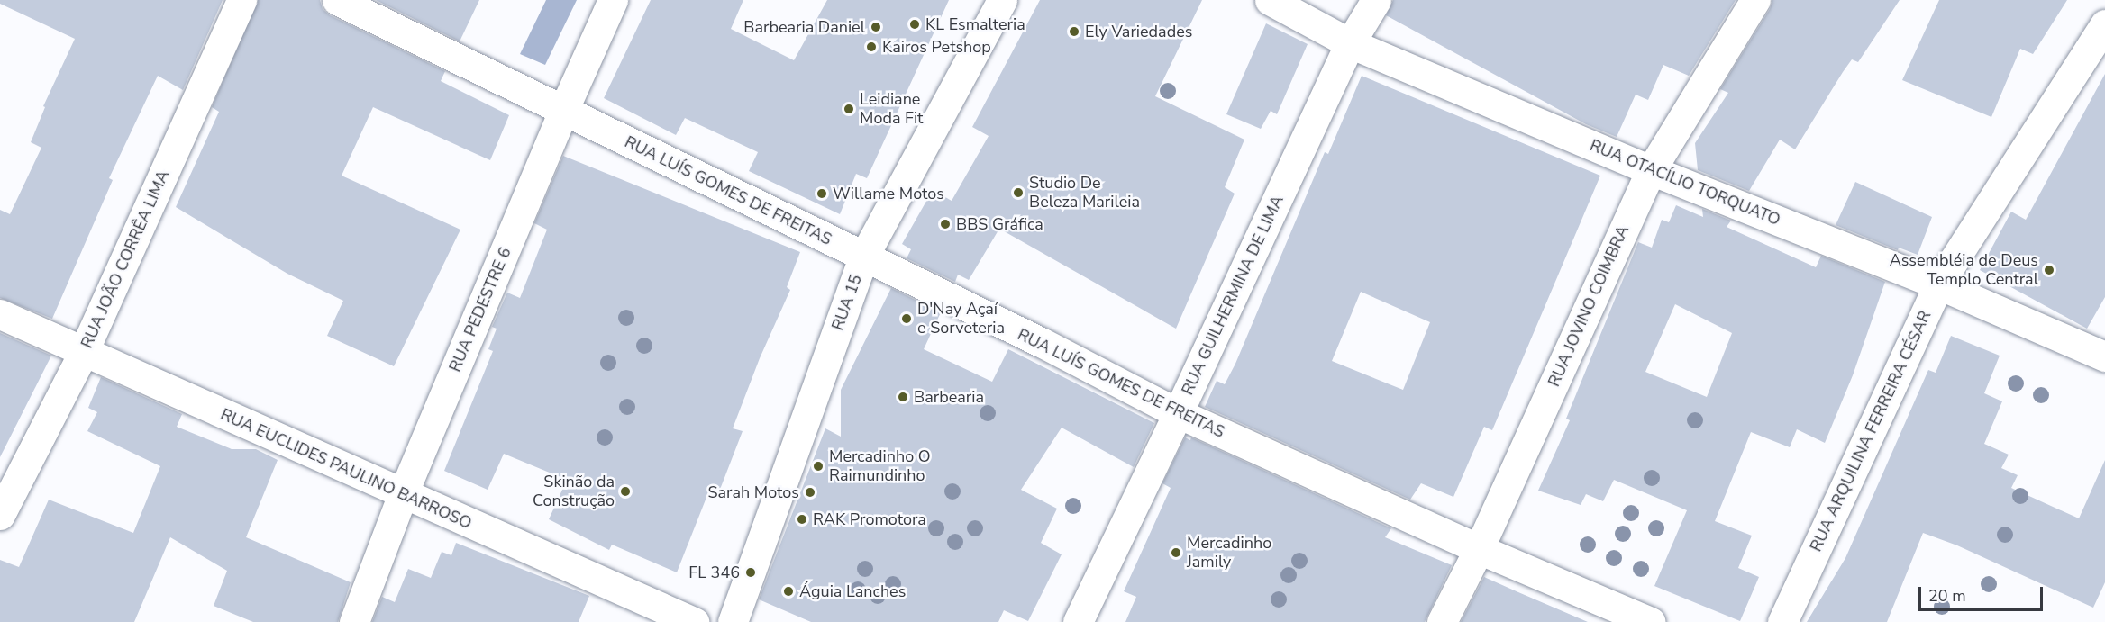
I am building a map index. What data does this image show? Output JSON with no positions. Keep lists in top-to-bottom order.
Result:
{
  "streets": {
    "street": [
      "RUA OTACÍLIO TORQUATO",
      "RUA LUÍS GOMES DE FREITAS",
      "RUA JOÃO CORRÊA LIMA",
      "RUA GUILHERMINA DE LIMA",
      "RUA 15",
      "RUA JOVINO COIMBRA",
      "RUA PEDESTRE 6",
      "RUA ARQUILINA FERREIRA CÉSAR",
      "RUA EUCLIDES PAULINO BARROSO"
    ]
  },
  "crossings": [
    ["RUA OTACÍLIO TORQUATO", "RUA GUILHERMINA DE LIMA"],
    ["RUA OTACÍLIO TORQUATO", "RUA JOVINO COIMBRA"],
    ["RUA OTACÍLIO TORQUATO", "RUA ARQUILINA FERREIRA CÉSAR"],
    ["RUA LUÍS GOMES DE FREITAS", "RUA GUILHERMINA DE LIMA"],
    ["RUA LUÍS GOMES DE FREITAS", "RUA 15"],
    ["RUA LUÍS GOMES DE FREITAS", "RUA JOVINO COIMBRA"],
    ["RUA LUÍS GOMES DE FREITAS", "RUA PEDESTRE 6"],
    ["RUA JOÃO CORRÊA LIMA", "RUA EUCLIDES PAULINO BARROSO"],
    ["RUA PEDESTRE 6", "RUA EUCLIDES PAULINO BARROSO"]
  ],
  "places": [
    "KL Esmalteria",
    "Barbearia Daniel",
    "Ely Variedades",
    "Kairos Petshop",
    "Leidiane Moda Fit",
    "Studio De Beleza Marileia",
    "Willame Motos",
    "BBS Gráfica",
    "Assembléia de Deus Templo Central",
    "D'Nay Açaí e Sorveteria",
    "Barbearia",
    "Mercadinho O Raimundinho",
    "Skinão da Construção",
    "Sarah Motos",
    "RAK Promotora",
    "Mercadinho Jamily",
    "FL 346",
    "Águia Lanches"
  ],
  "scale_bar": "20 m"
}
